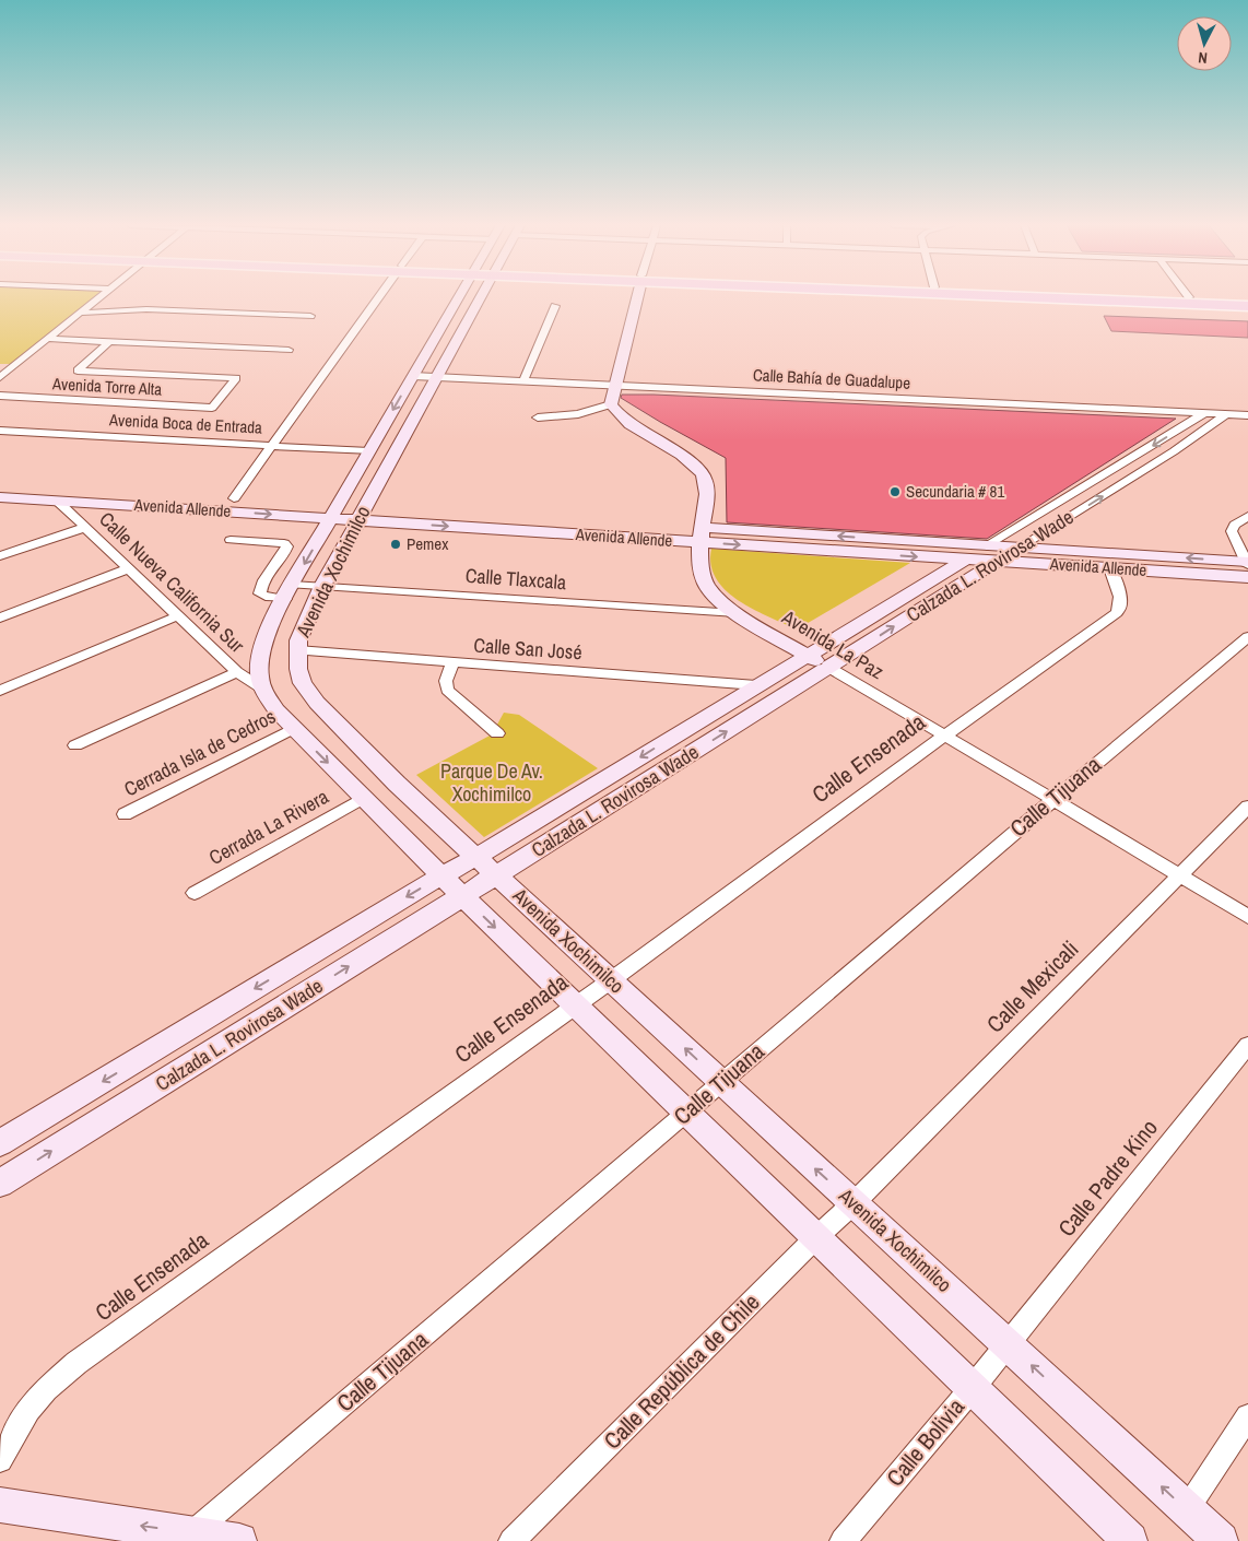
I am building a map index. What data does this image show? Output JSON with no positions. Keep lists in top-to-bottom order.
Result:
{
  "streets": {
    "main road": ["Calzada L. Rovirosa Wade", "Avenida Xochimilco", "Avenida La Paz"],
    "street": [
      "Calle Bahía de Guadalupe",
      "Avenida Torre Alta",
      "Avenida Boca de Entrada",
      "Avenida Allende",
      "Calle Tlaxcala",
      "Calle Nueva California Sur",
      "Calle San José",
      "Cerrada Isla de Cedros",
      "Calle Ensenada",
      "Calle Tijuana",
      "Cerrada La Rivera",
      "Calle Mexicali",
      "Calle Padre Kino",
      "Calle República de Chile",
      "Calle Bolivia"
    ]
  },
  "crossings": [
    ["Calle Bahía de Guadalupe", "Calzada L. Rovirosa Wade"],
    ["Calle Bahía de Guadalupe", "Avenida Xochimilco"],
    ["Avenida Boca de Entrada", "Avenida Xochimilco"],
    ["Avenida Allende", "Calzada L. Rovirosa Wade"],
    ["Avenida Allende", "Avenida Xochimilco"],
    ["Avenida Allende", "Calle Nueva California Sur"],
    ["Avenida Allende", "Avenida La Paz"],
    ["Avenida Allende", "Calle Ensenada"],
    ["Calzada L. Rovirosa Wade", "Avenida Xochimilco"],
    ["Calzada L. Rovirosa Wade", "Avenida La Paz"],
    ["Calzada L. Rovirosa Wade", "Calle San José"],
    ["Avenida Xochimilco", "Calle Tlaxcala"],
    ["Avenida Xochimilco", "Calle Nueva California Sur"],
    ["Avenida Xochimilco", "Calle San José"],
    ["Avenida Xochimilco", "Cerrada Isla de Cedros"],
    ["Avenida Xochimilco", "Calle Ensenada"],
    ["Avenida Xochimilco", "Calle Tijuana"],
    ["Avenida Xochimilco", "Cerrada La Rivera"],
    ["Avenida Xochimilco", "Calle Mexicali"],
    ["Avenida Xochimilco", "Calle Padre Kino"],
    ["Avenida Xochimilco", "Calle República de Chile"],
    ["Avenida Xochimilco", "Calle Bolivia"],
    ["Calle Tlaxcala", "Avenida La Paz"],
    ["Avenida La Paz", "Calle Ensenada"],
    ["Avenida La Paz", "Calle Tijuana"],
    ["Avenida La Paz", "Calle Mexicali"],
    ["Calle Mexicali", "Calle República de Chile"],
    ["Calle Padre Kino", "Calle Bolivia"]
  ],
  "parks": ["Parque De Av. Xochimilco"],
  "places": ["Secundaria # 81", "Pemex"],
  "north": "bottom"
}
